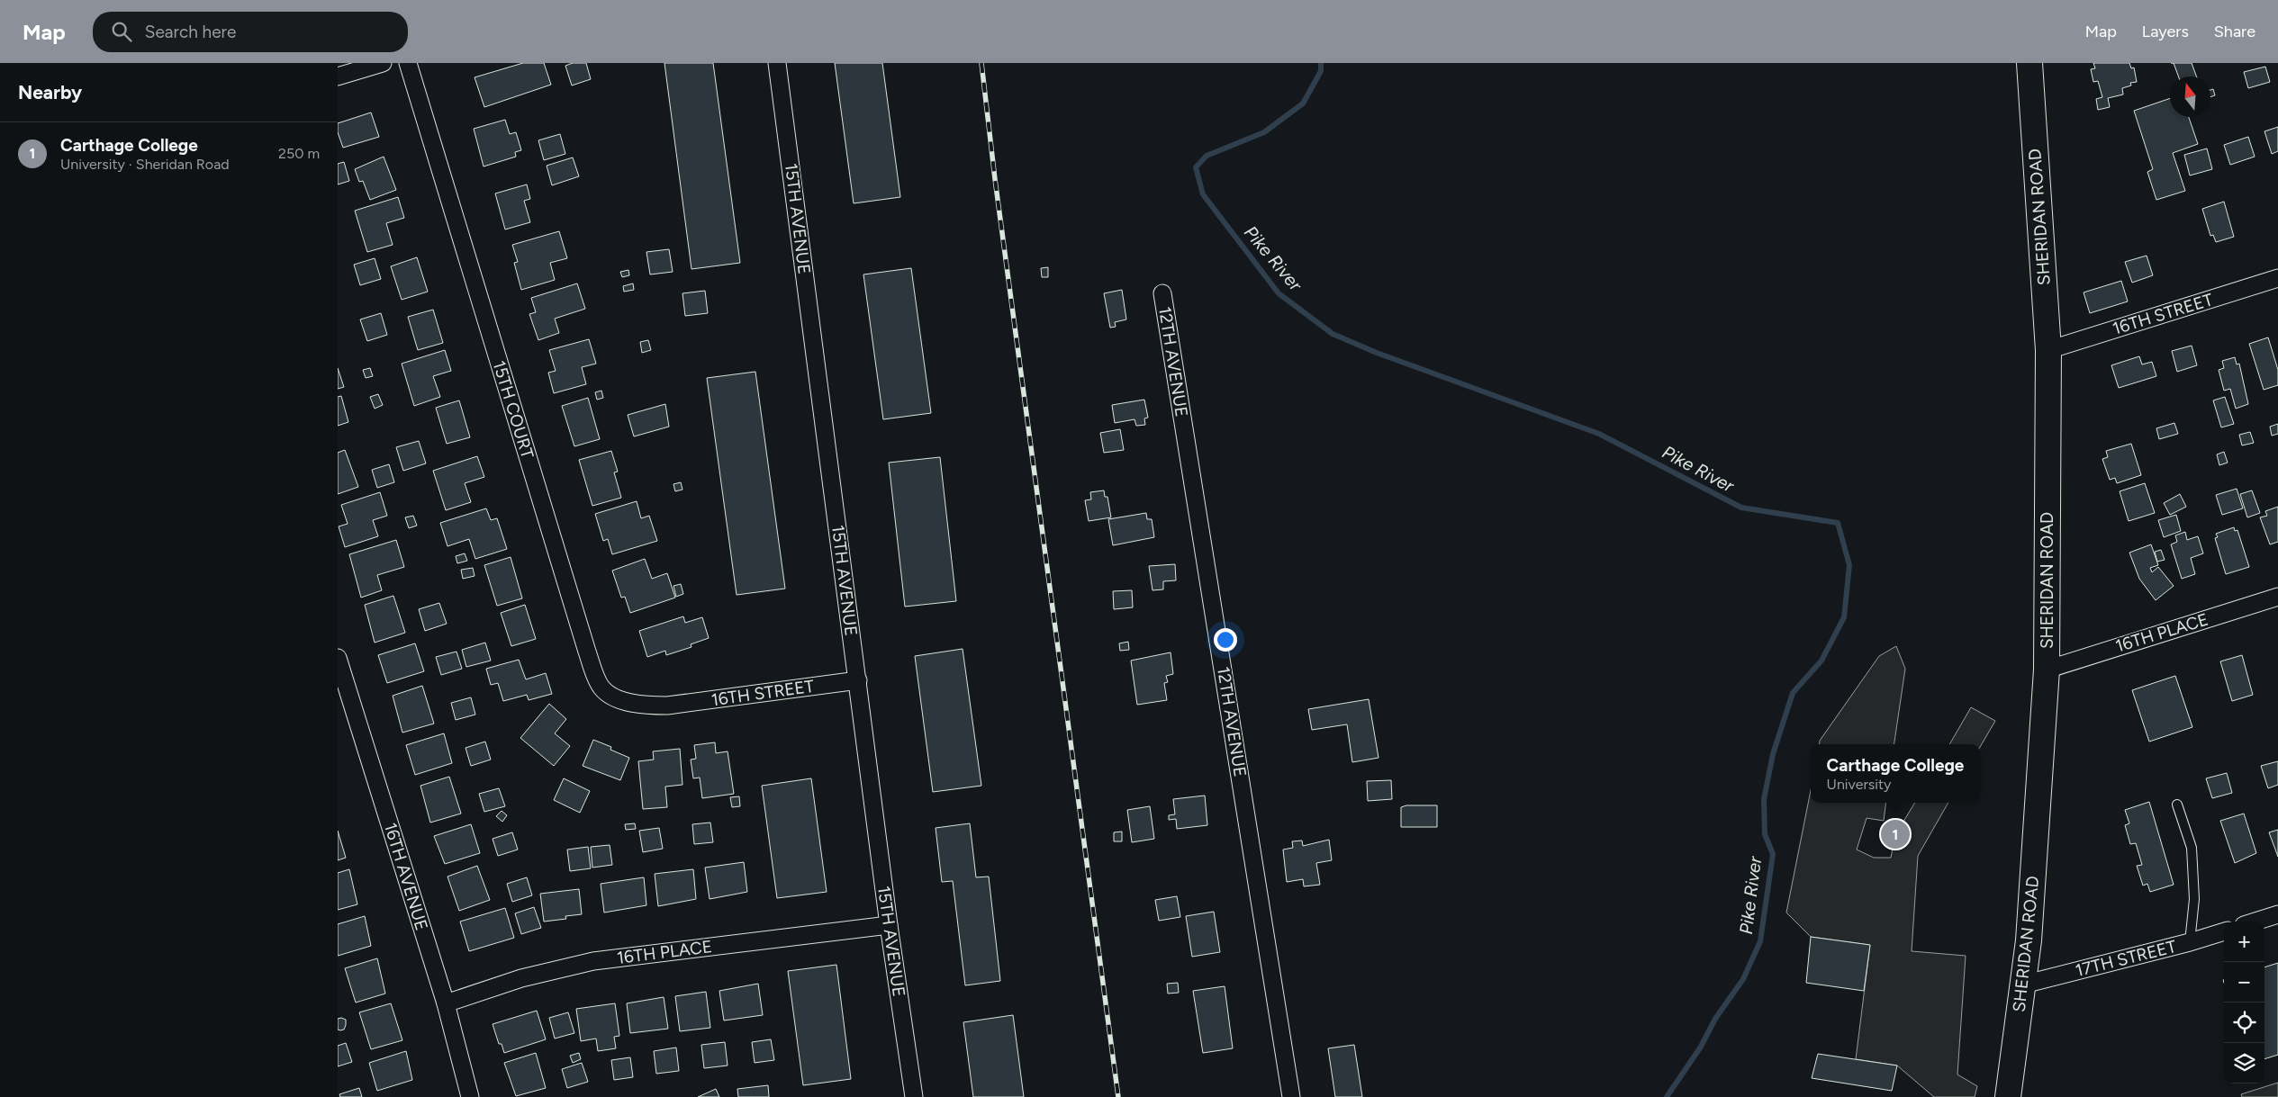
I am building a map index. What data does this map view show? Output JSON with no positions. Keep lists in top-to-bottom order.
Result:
{
  "streets": {
    "main road": ["SHERIDAN ROAD"],
    "street": [
      "15TH AVENUE",
      "16TH STREET",
      "12TH AVENUE",
      "15TH COURT",
      "16TH PLACE",
      "16TH AVENUE",
      "17TH STREET"
    ]
  },
  "crossings": [
    ["SHERIDAN ROAD", "16TH STREET"],
    ["SHERIDAN ROAD", "16TH PLACE"],
    ["SHERIDAN ROAD", "17TH STREET"],
    ["15TH AVENUE", "16TH STREET"],
    ["15TH AVENUE", "16TH PLACE"],
    ["16TH STREET", "15TH COURT"],
    ["16TH PLACE", "16TH AVENUE"]
  ],
  "water": ["Pike River"],
  "north": "top",
  "page": {
    "header": "Map",
    "search": "Search here",
    "nav": ["Map", "Layers", "Share"],
    "heading": "Nearby",
    "list": [
      {
        "mark": "1",
        "name": "Carthage College",
        "note": "University · Sheridan Road",
        "value": "250 m"
      }
    ],
    "popup": ["Carthage College", "University"],
    "pins": "1",
    "map_buttons": ["+", "−"]
  }
}
